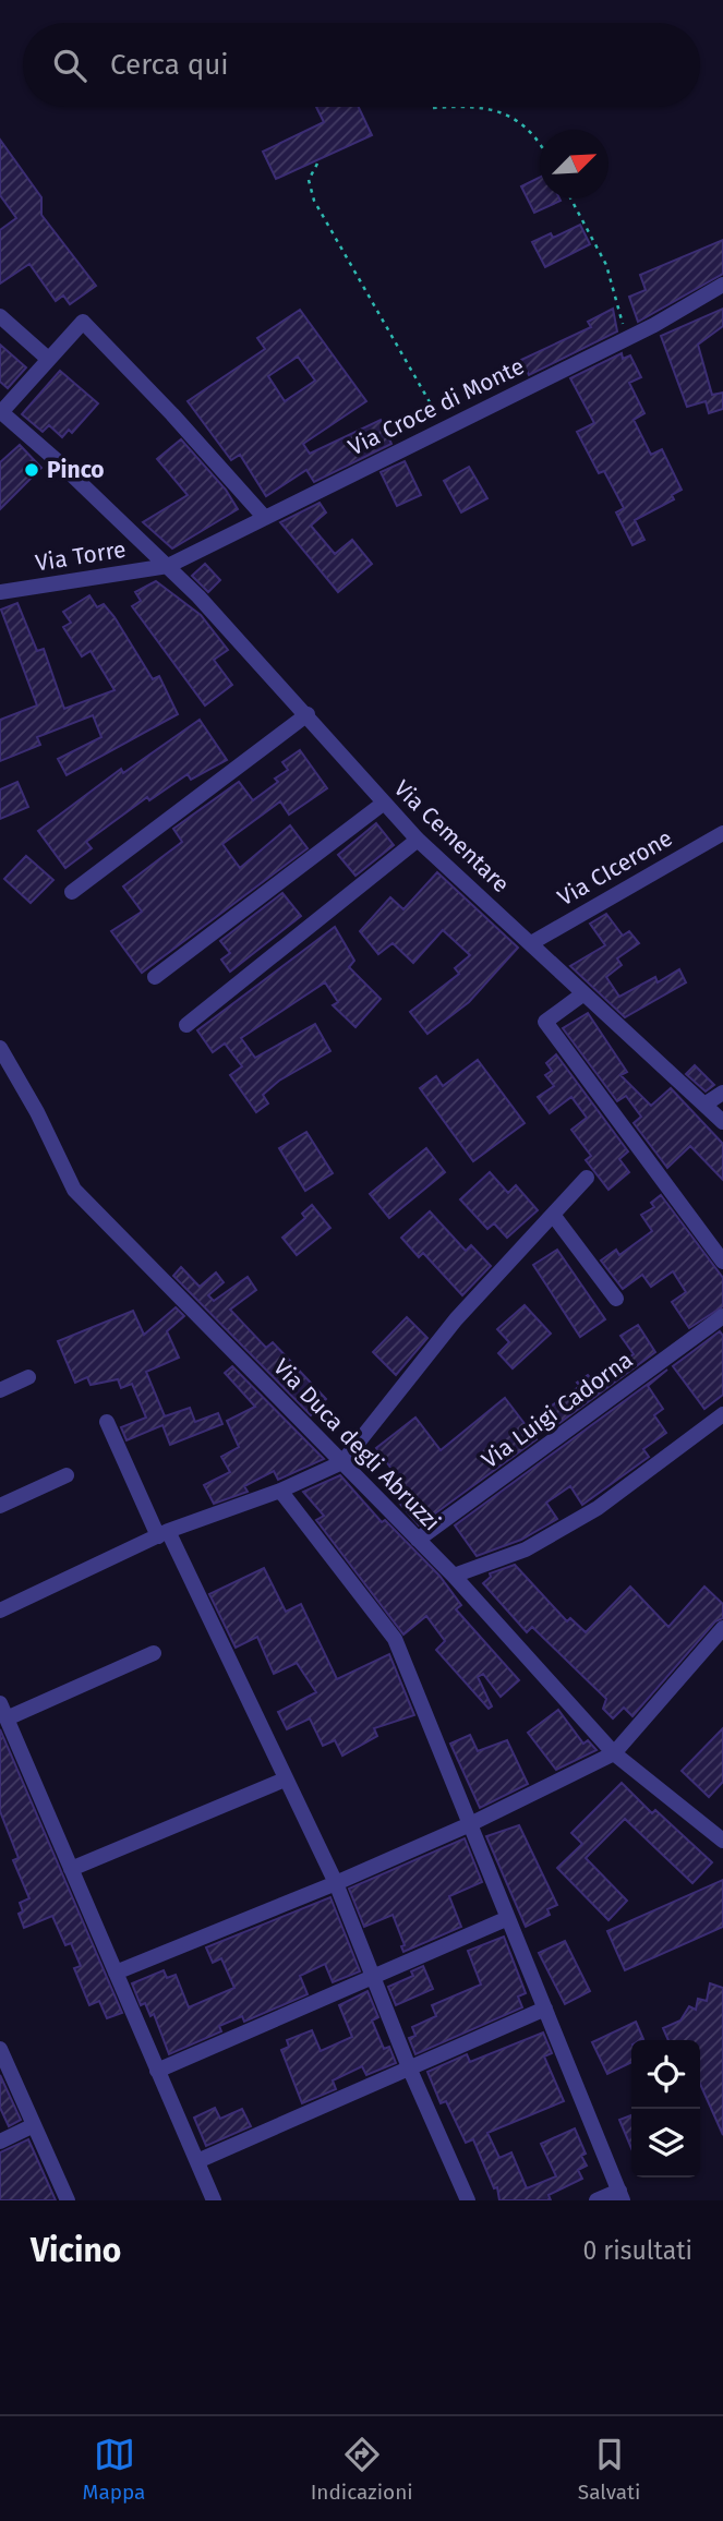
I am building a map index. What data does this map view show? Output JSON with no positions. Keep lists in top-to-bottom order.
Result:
{
  "streets": {
    "street": [
      "Via Croce di Monte",
      "Via Torre",
      "Via Cementare",
      "Via CIcerone",
      "Via Luigi Cadorna",
      "Via Duca degli Abruzzi"
    ]
  },
  "crossings": [
    ["Via Croce di Monte", "Via Torre"],
    ["Via Croce di Monte", "Via Cementare"],
    ["Via Torre", "Via Cementare"],
    ["Via Cementare", "Via CIcerone"],
    ["Via Luigi Cadorna", "Via Duca degli Abruzzi"]
  ],
  "places": ["Pinco"],
  "north": "top right",
  "page": {
    "search": "Cerca qui",
    "heading": ["Vicino", "0 risultati"],
    "nav": ["Mappa", "Indicazioni", "Salvati"]
  }
}
